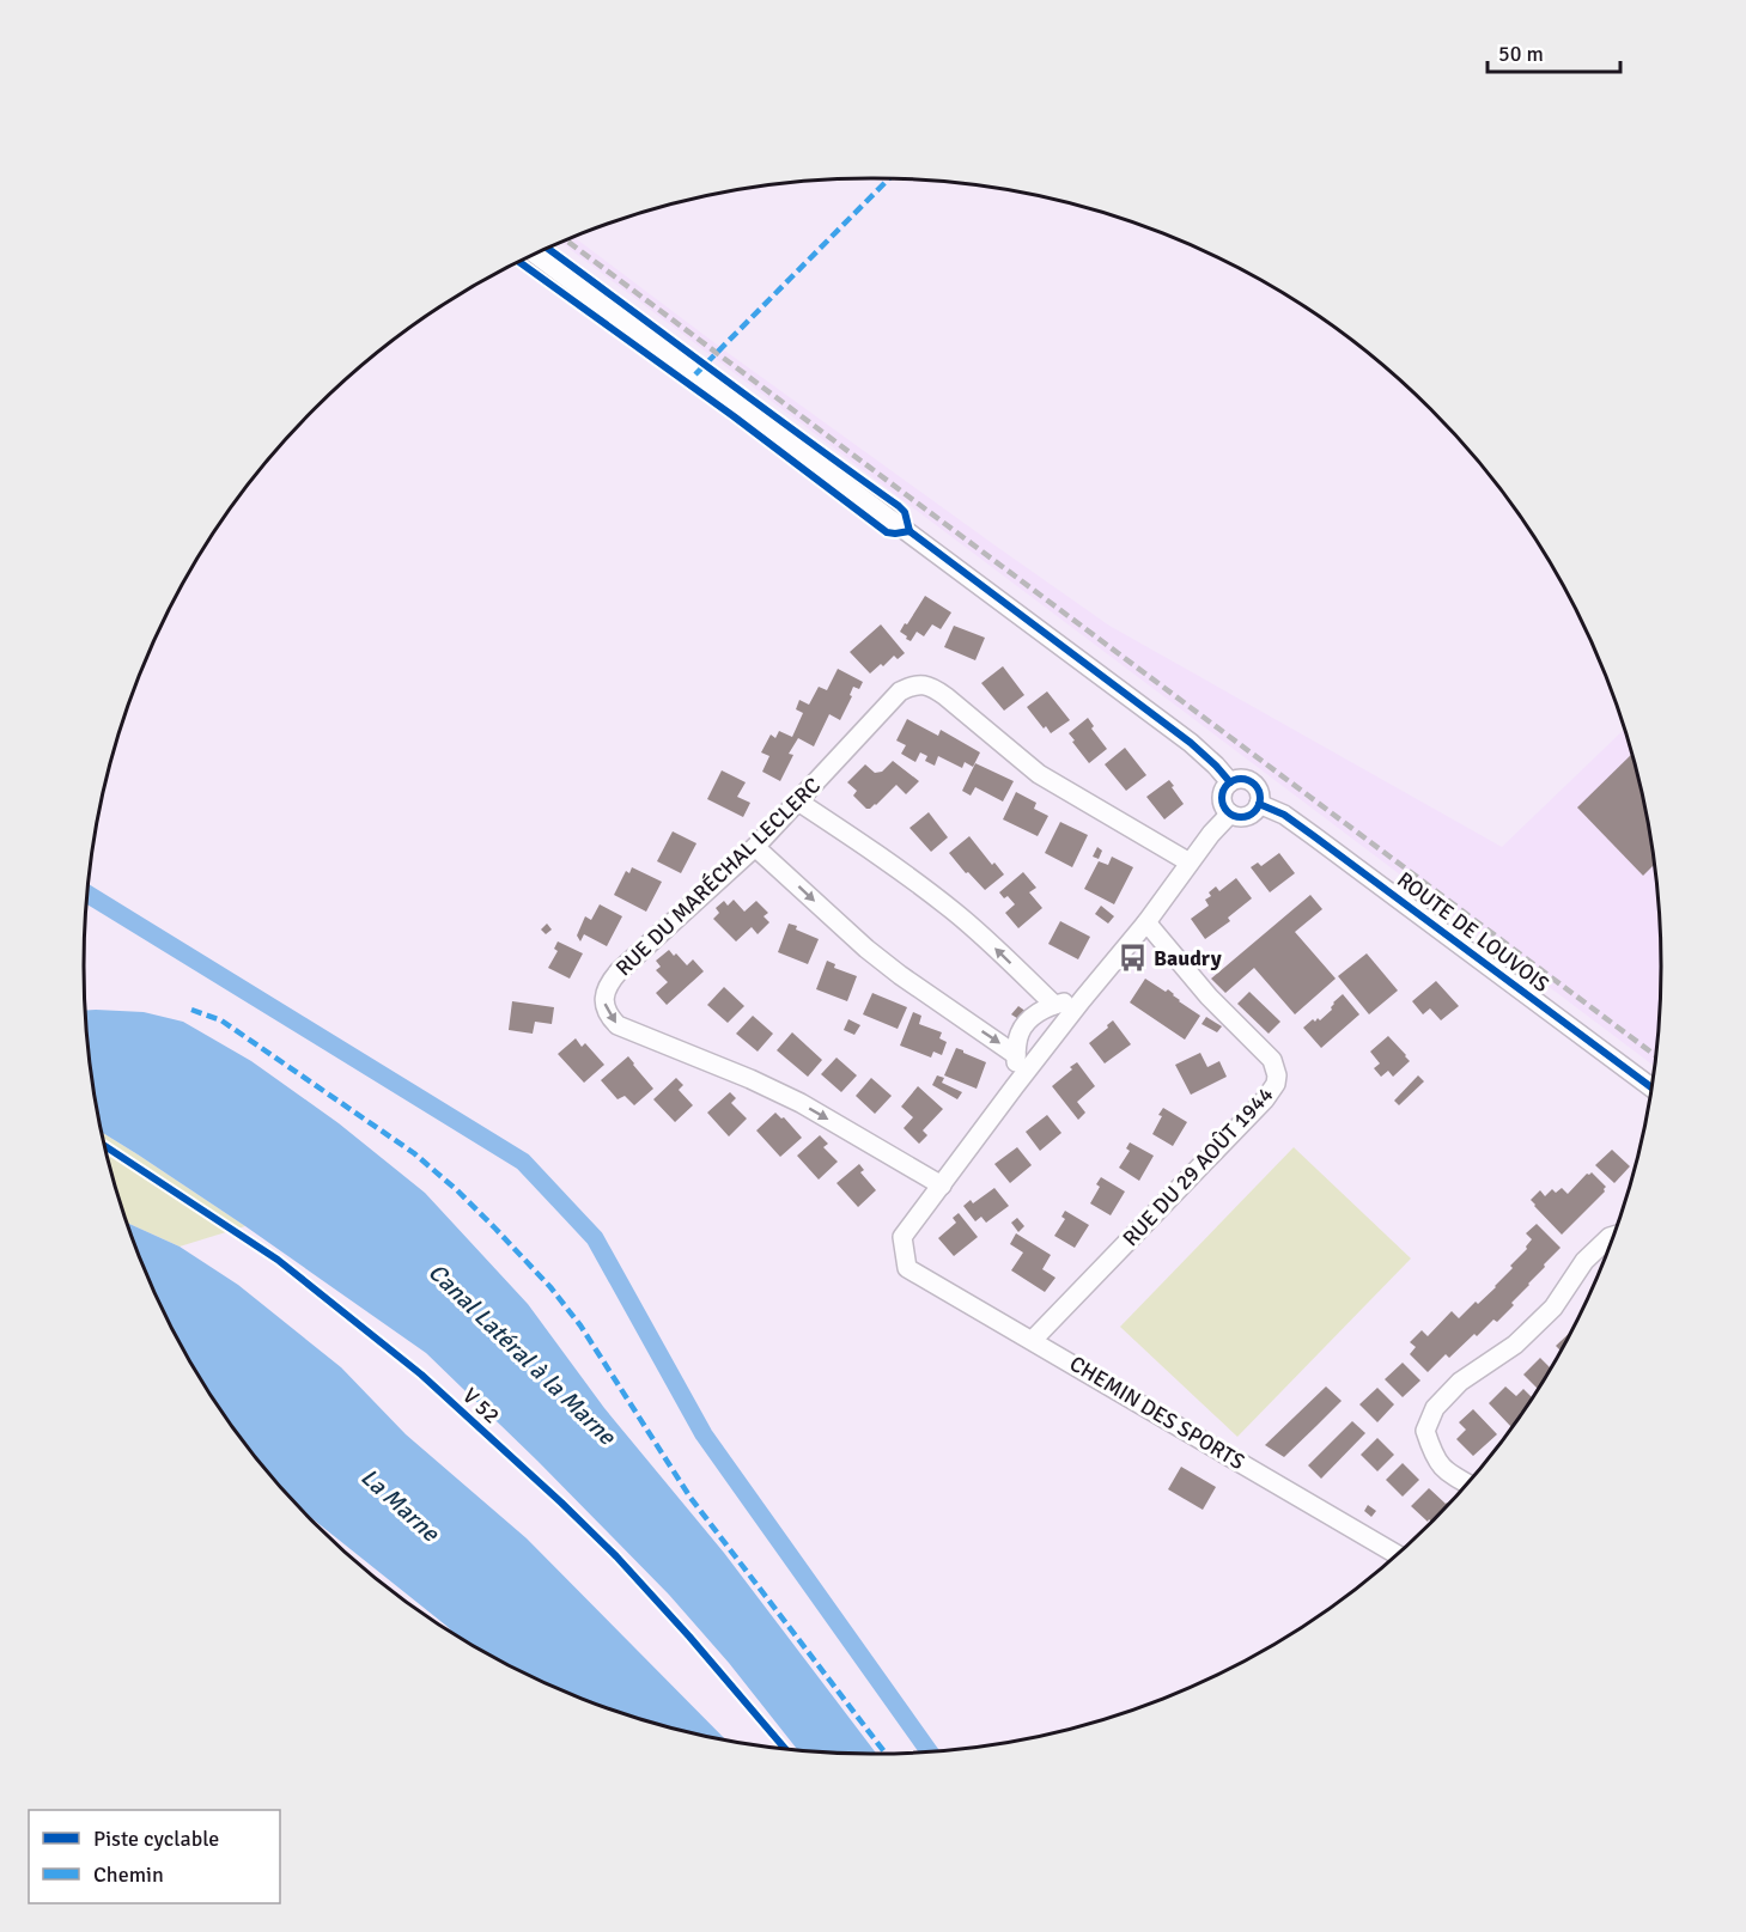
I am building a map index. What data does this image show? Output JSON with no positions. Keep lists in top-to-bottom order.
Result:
{
  "streets": {
    "street": [
      "RUE DU MARÉCHAL LECLERC",
      "ROUTE DE LOUVOIS",
      "RUE DU 29 AOÛT 1944",
      "CHEMIN DES SPORTS"
    ],
    "cycle path": ["V 52"]
  },
  "crossings": [
    ["RUE DU MARÉCHAL LECLERC", "CHEMIN DES SPORTS"],
    ["RUE DU 29 AOÛT 1944", "CHEMIN DES SPORTS"]
  ],
  "water": ["Canal Latéral à la Marne", "La Marne"],
  "places": {
    "bus stop": ["Baudry"]
  },
  "legend": ["Piste cyclable", "Chemin"],
  "scale_bar": "50 m"
}
